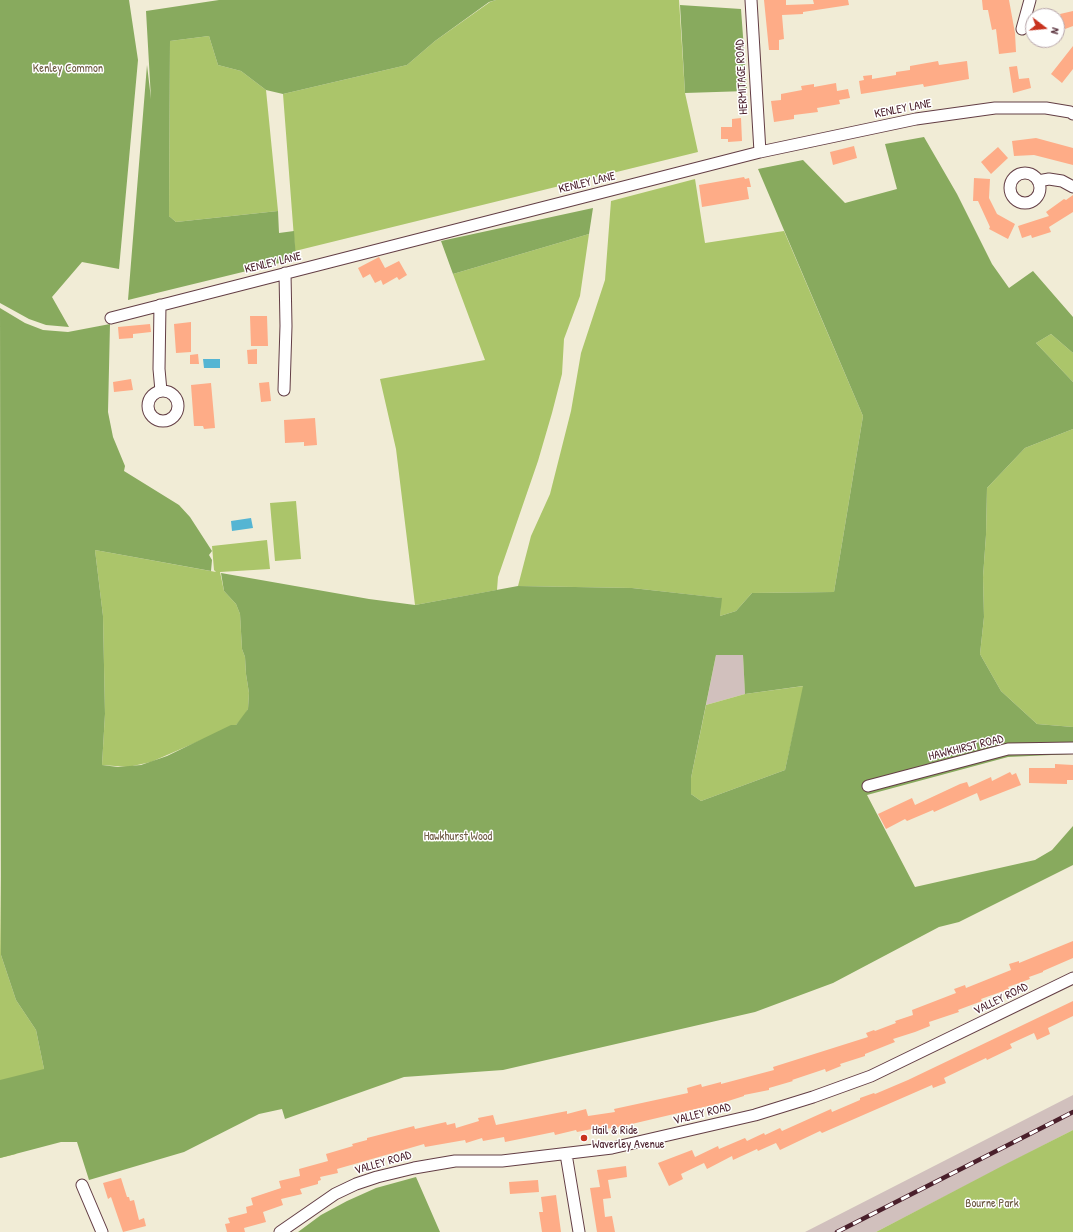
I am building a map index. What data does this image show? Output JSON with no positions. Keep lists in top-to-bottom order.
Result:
{
  "streets": {
    "street": [
      "HERMITAGE ROAD",
      "KENLEY LANE",
      "HAWKHIRST ROAD",
      "VALLEY ROAD"
    ]
  },
  "crossings": [
    ["HERMITAGE ROAD", "KENLEY LANE"]
  ],
  "parks": ["Kenley Common", "Hawkhurst Wood", "Bourne Park"],
  "places": ["Hail & Ride Waverley Avenue"],
  "north": "right"
}
